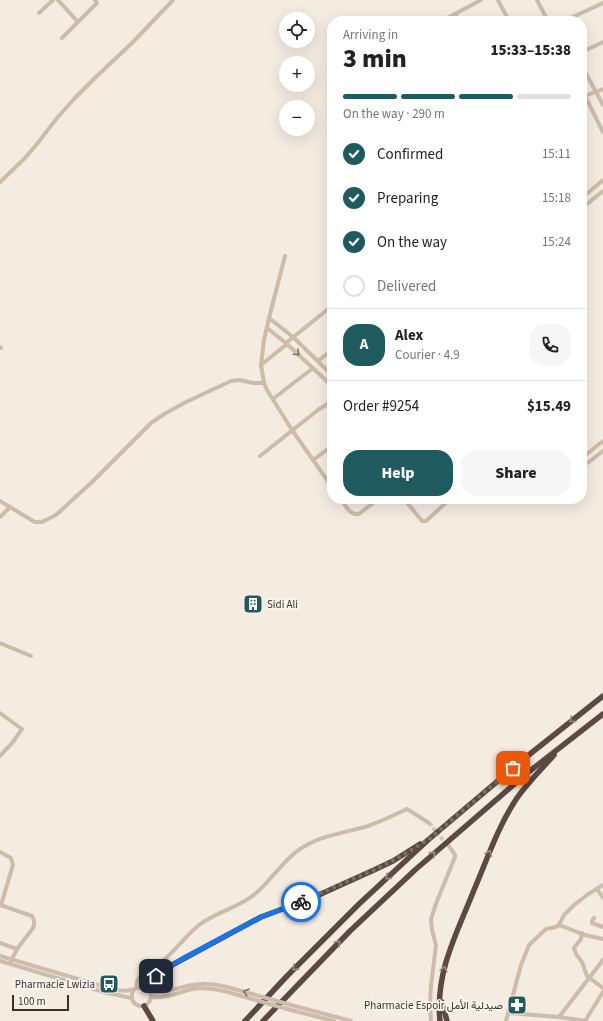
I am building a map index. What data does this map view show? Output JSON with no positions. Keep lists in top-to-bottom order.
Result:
{
  "places": {
    "building": ["Sidi Ali"],
    "bus stop": ["Pharmacie Lwizia"],
    "pharmacy": ["Pharmacie Espoir صيدلية الأمل"]
  },
  "scale_bar": "100 m",
  "page": {
    "map_buttons": ["+", "−"],
    "heading": ["3 min", "Arriving in", "15:33–15:38"],
    "panel": [
      "Alex",
      "Courier · 4.9",
      "Order #9254",
      "$15.49"
    ],
    "bar": "On the way · 290 m",
    "list": [
      ["Confirmed", "15:11"],
      ["Preparing", "15:18"],
      ["On the way", "15:24"],
      "Delivered"
    ],
    "round": "A",
    "buttons": ["Help", "Share"],
    "scale": "100 m"
  }
}
